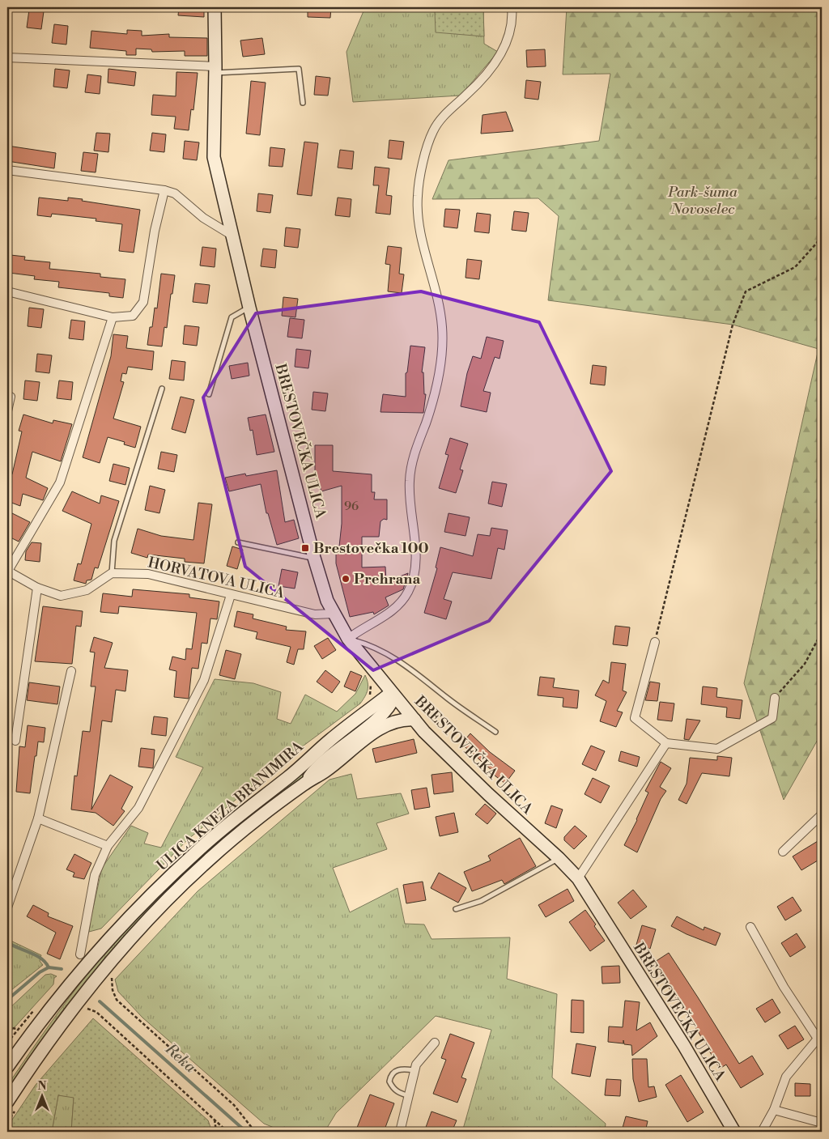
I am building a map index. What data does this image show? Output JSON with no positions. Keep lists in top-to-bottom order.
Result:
{
  "streets": {
    "street": ["BRESTOVEČKA ULICA", "HORVATOVA ULICA", "ULICA KNEZA BRANIMIRA"]
  },
  "crossings": [
    ["BRESTOVEČKA ULICA", "HORVATOVA ULICA"],
    ["BRESTOVEČKA ULICA", "ULICA KNEZA BRANIMIRA"]
  ],
  "water": ["Reka"],
  "parks": ["Park-šuma Novoselec"],
  "places": {
    "transit": ["Brestovečka 100"],
    "other": ["Prehrana"]
  },
  "house_numbers": ["96"],
  "north": "top"
}
